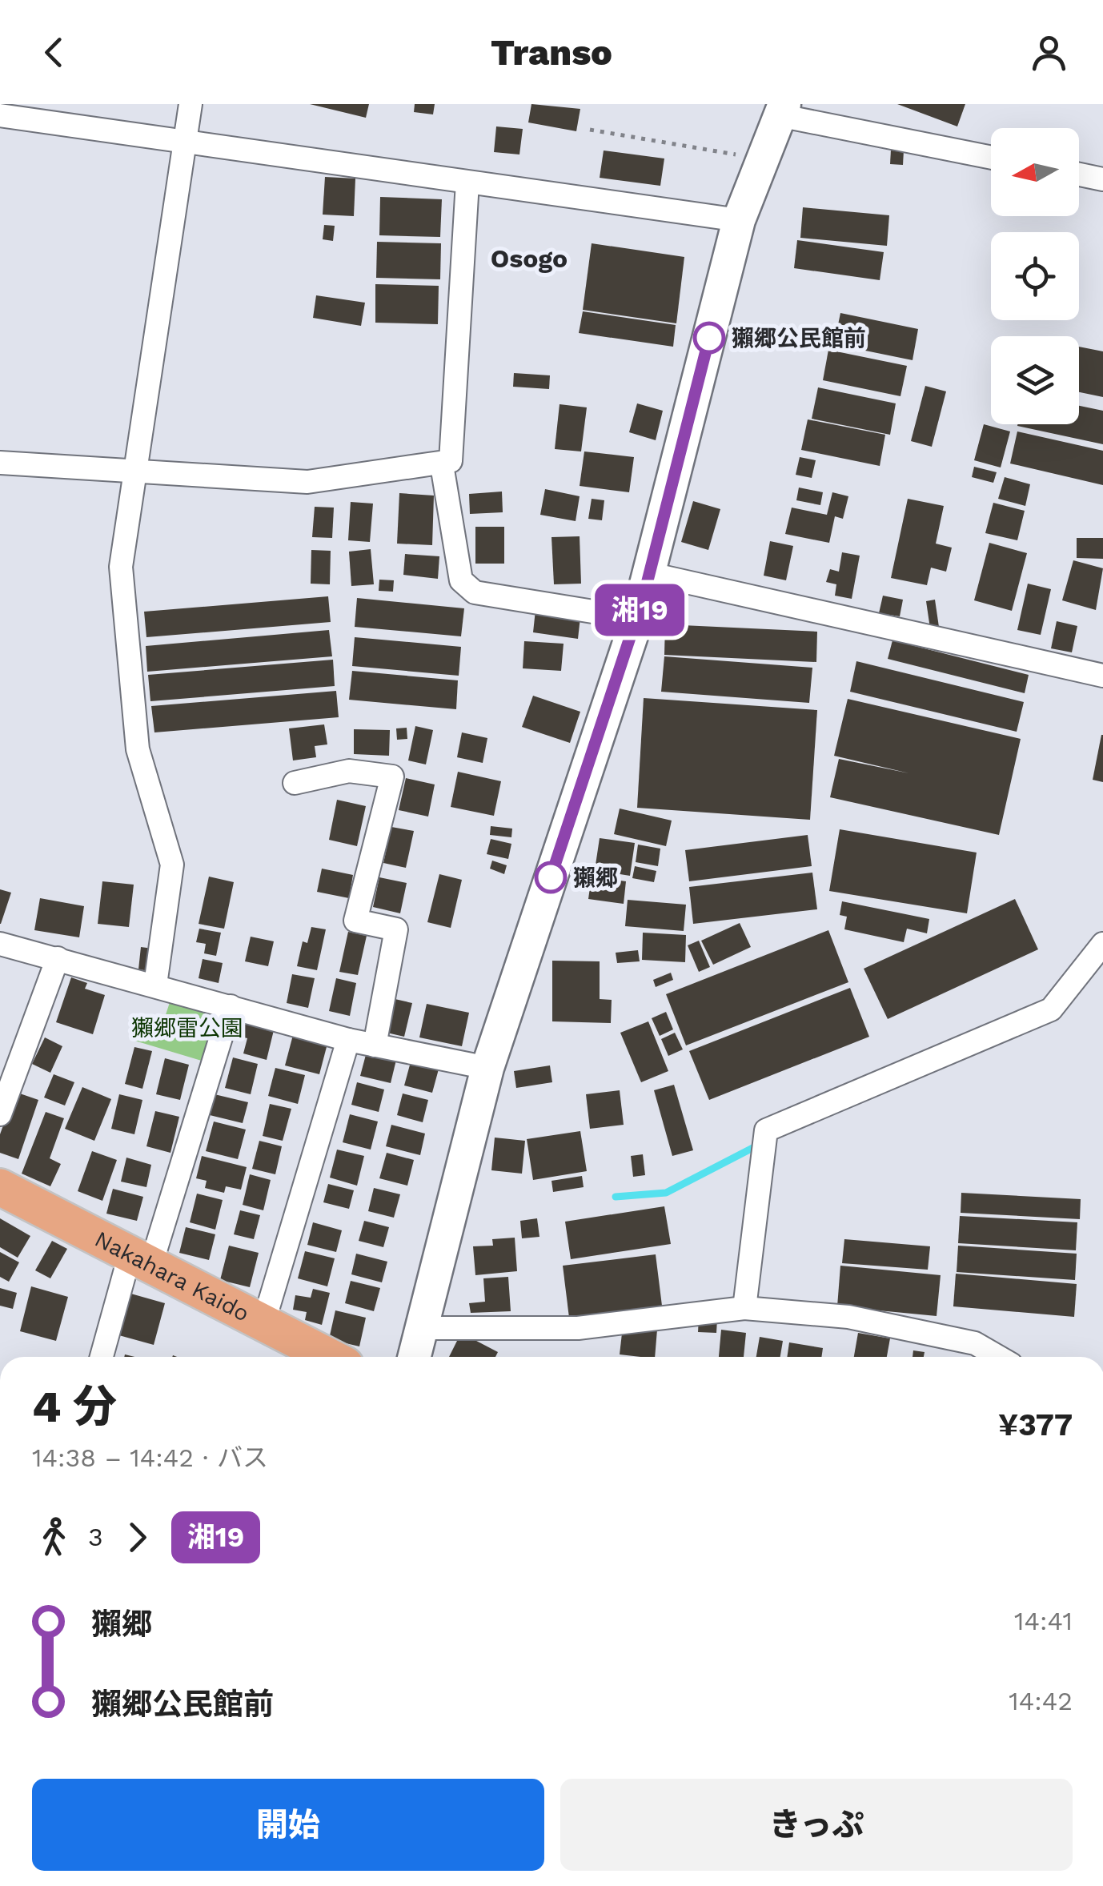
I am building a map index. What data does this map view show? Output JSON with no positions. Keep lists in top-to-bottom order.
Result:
{
  "streets": {
    "main road": ["Nakahara Kaido"]
  },
  "districts": ["Osogo"],
  "parks": ["獺郷雷公園"],
  "places": ["獺郷公民館前", "獺郷"],
  "lines": ["bus line 湘19"],
  "north": "left",
  "page": {
    "header": "Transo",
    "on_map": "湘19",
    "heading": ["4 分", "14:38 – 14:42 · バス", "¥377"],
    "legs": ["3", "湘19"],
    "list": [
      {
        "name": "獺郷",
        "value": "14:41"
      },
      {
        "name": "獺郷公民館前",
        "value": "14:42"
      }
    ],
    "buttons": ["開始", "きっぷ"]
  }
}
